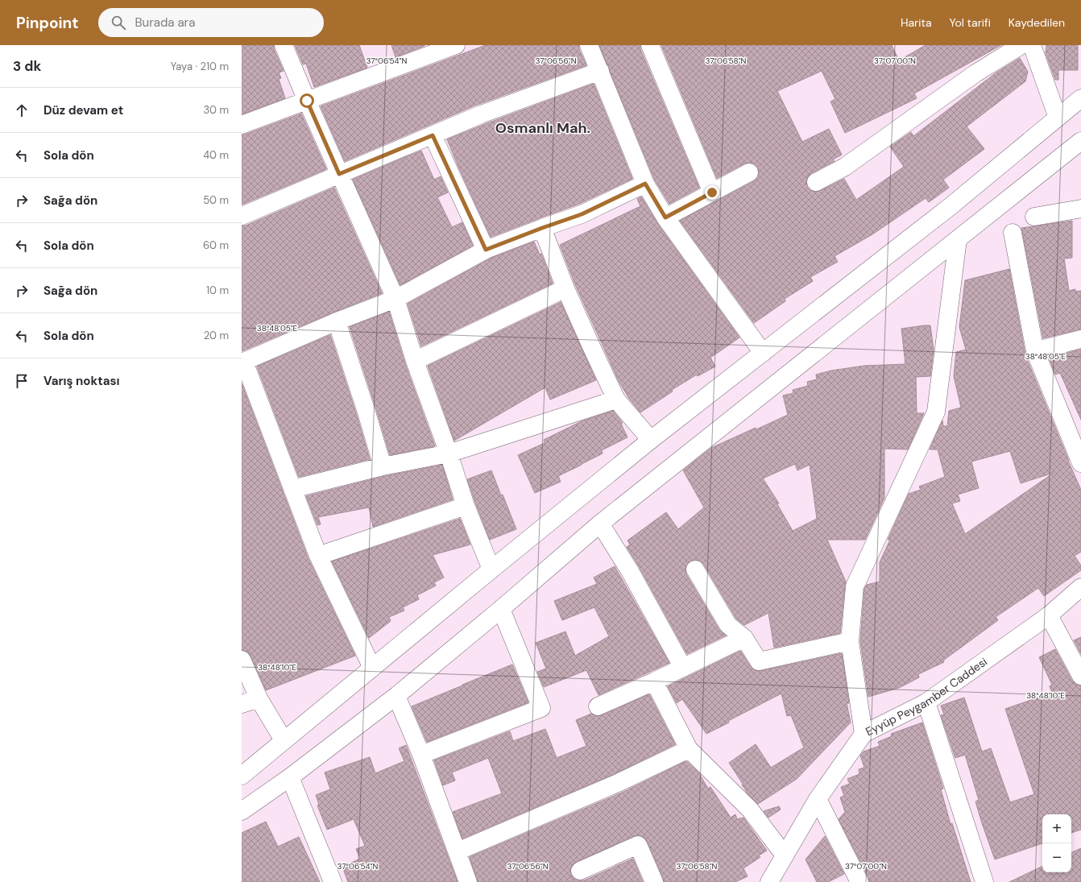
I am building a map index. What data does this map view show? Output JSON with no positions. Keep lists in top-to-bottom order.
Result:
{
  "streets": {
    "street": ["Eyyüp Peygamber Caddesi"]
  },
  "districts": ["Osmanlı Mah."],
  "page": {
    "header": "Pinpoint",
    "search": "Burada ara",
    "nav": ["Harita", "Yol tarifi", "Kaydedilen"],
    "heading": ["3 dk", "Yaya · 210 m"],
    "list": [
      ["Düz devam et", "30 m"],
      ["Sola dön", "40 m"],
      ["Sağa dön", "50 m"],
      ["Sola dön", "60 m"],
      ["Sağa dön", "10 m"],
      ["Sola dön", "20 m"],
      "Varış noktası"
    ],
    "map_buttons": ["+", "−"]
  },
  "coordinates": [
    "37°06'54\"N",
    "37°06'56\"N",
    "37°06'58\"N",
    "37°07'00\"N",
    "38°48'05\"E",
    "38°48'10\"E"
  ]
}
